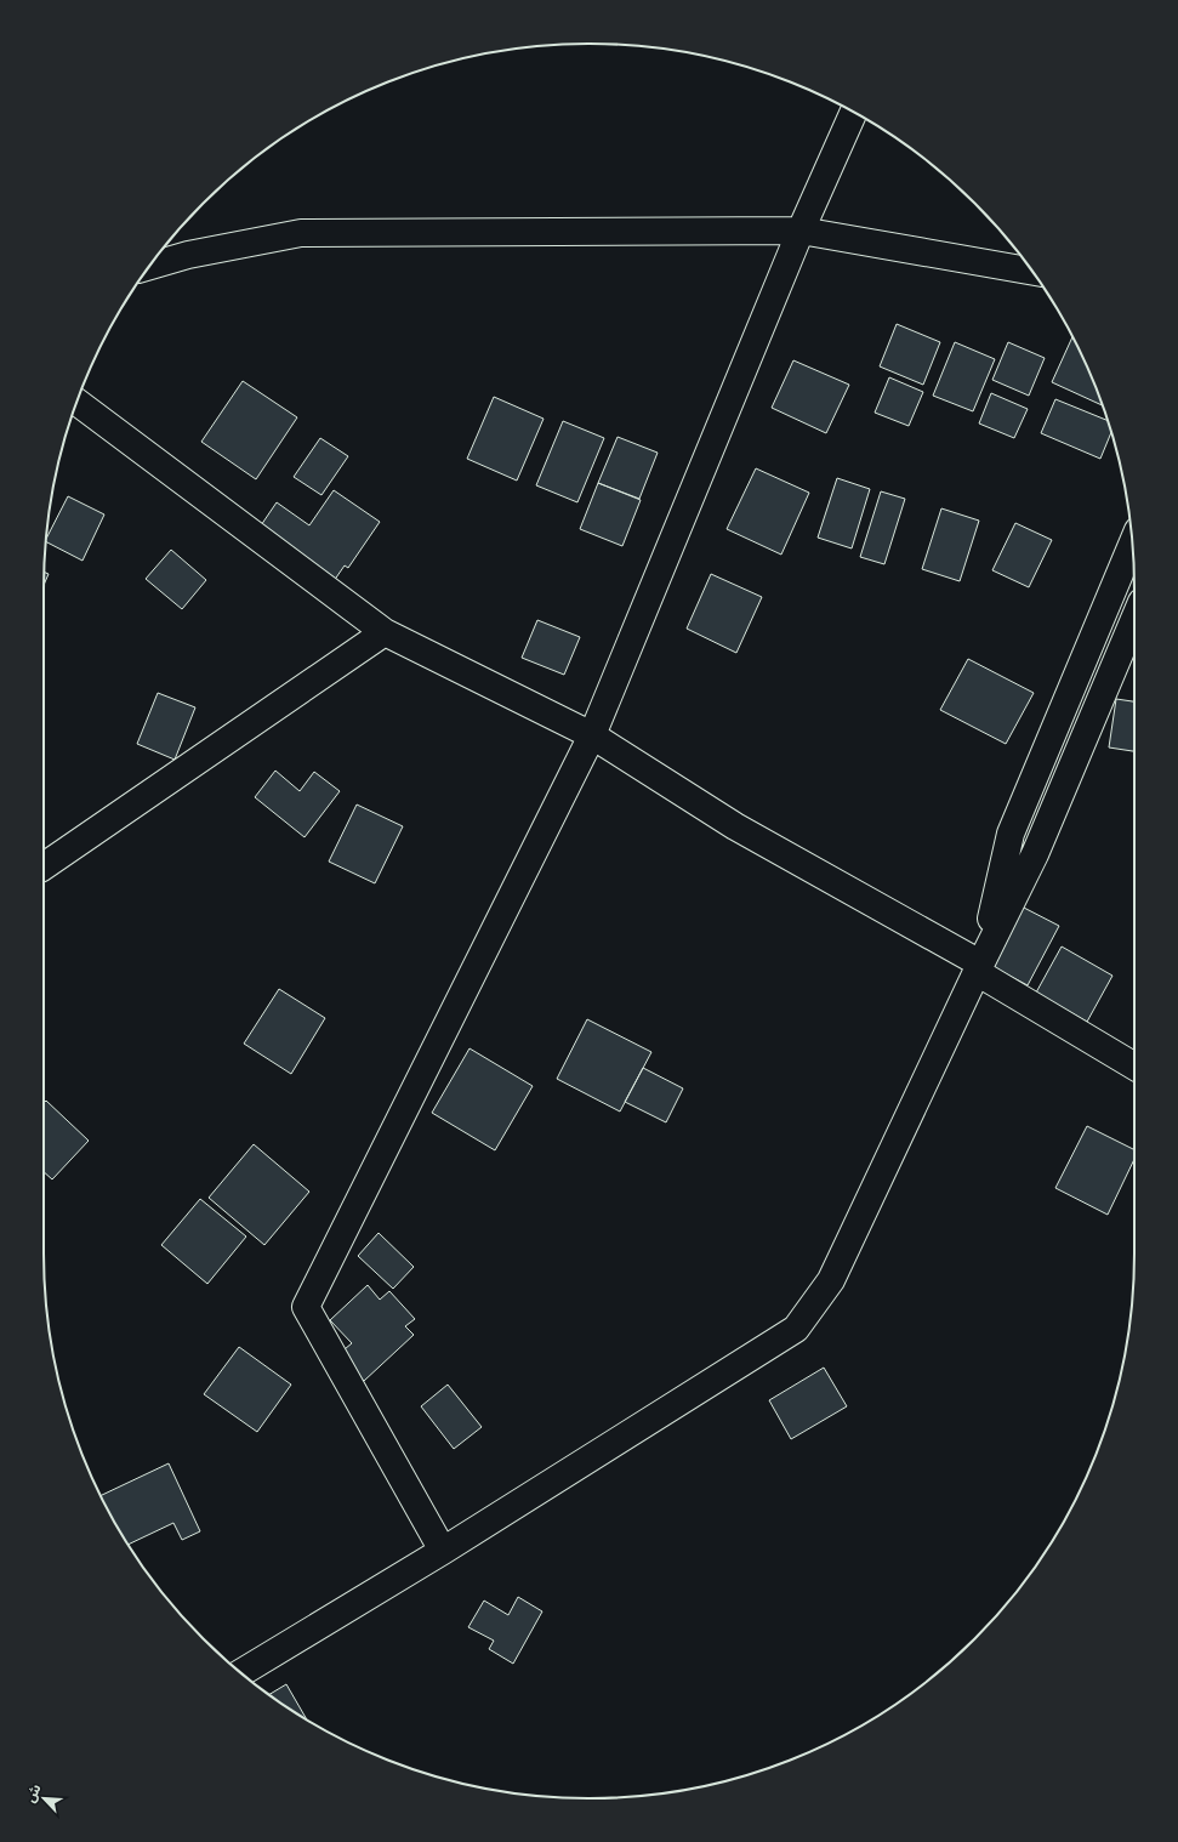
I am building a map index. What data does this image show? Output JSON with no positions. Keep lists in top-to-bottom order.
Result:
{
  "north": "top left"
}
